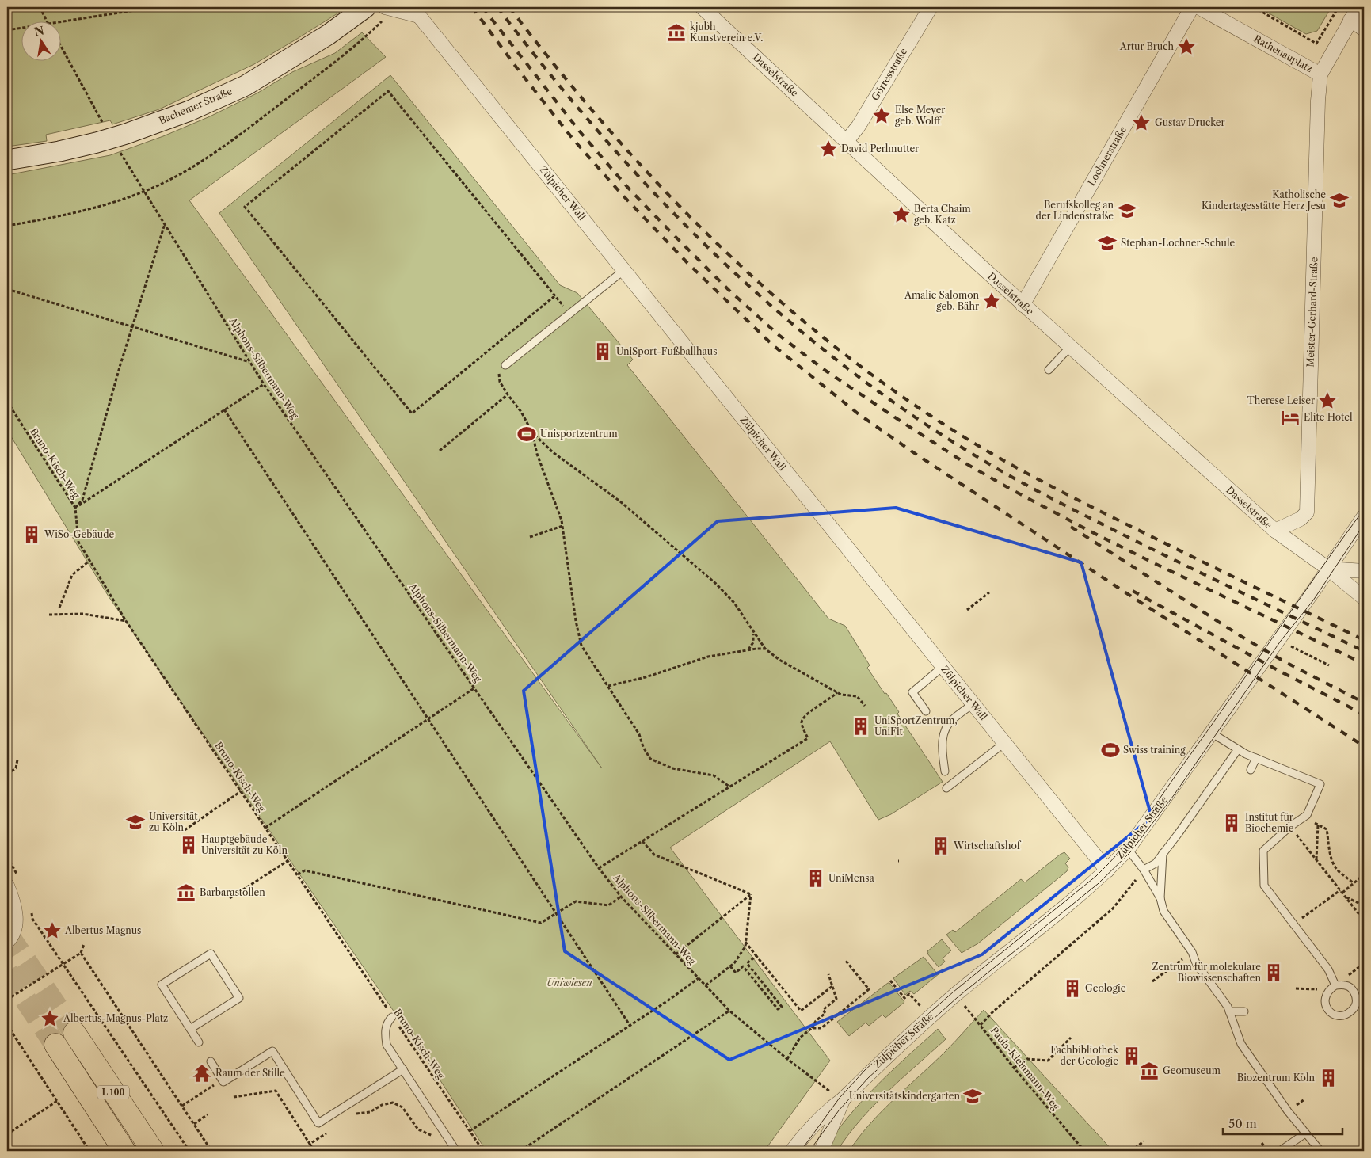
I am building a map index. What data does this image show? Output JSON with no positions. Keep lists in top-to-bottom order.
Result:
{
  "streets": {
    "main road": ["Bachemer Straße", "L 100"],
    "street": [
      "Rathenauplatz",
      "Görresstraße",
      "Dasselstraße",
      "Lochnerstraße",
      "Zülpicher Wall",
      "Meister-Gerhard-Straße",
      "Zülpicher Straße"
    ],
    "path": ["Alphons-Silbermann-Weg", "Bruno-Kisch-Weg", "Paula-Kleinmann-Weg"]
  },
  "crossings": [
    ["Rathenauplatz", "Meister-Gerhard-Straße"],
    ["Görresstraße", "Dasselstraße"],
    ["Dasselstraße", "Lochnerstraße"],
    ["Dasselstraße", "Meister-Gerhard-Straße"],
    ["Dasselstraße", "Zülpicher Straße"],
    ["Bachemer Straße", "Alphons-Silbermann-Weg"],
    ["Zülpicher Wall", "Zülpicher Straße"],
    ["Zülpicher Straße", "Paula-Kleinmann-Weg"]
  ],
  "parks": ["Uniwiesen"],
  "places": {
    "museum": ["kjubh Kunstverein e.V.", "Barbarastollen", "Geomuseum"],
    "place": [
      "Artur Bruch",
      "Else Meyer geb. Wolff",
      "Gustav Drucker",
      "David Perlmutter",
      "Berta Chaim geb. Katz",
      "Amalie Salomon geb. Bähr",
      "Therese Leiser",
      "Albertus Magnus",
      "Albertus-Magnus-Platz"
    ],
    "school or university": [
      "Katholische Kindertagesstätte Herz Jesu",
      "Berufskolleg an der Lindenstraße",
      "Stephan-Lochner-Schule",
      "Universität zu Köln",
      "Universitätskindergarten"
    ],
    "building": [
      "UniSport-Fußballhaus",
      "WiSo-Gebäude",
      "UniSportZentrum, UniFit",
      "Institut für Biochemie",
      "Hauptgebäude Universität zu Köln",
      "Wirtschaftshof",
      "UniMensa",
      "Zentrum für molekulare Biowissenschaften",
      "Geologie",
      "Fachbibliothek der Geologie",
      "Biozentrum Köln"
    ],
    "hotel": ["Elite Hotel"],
    "sports": ["Unisportzentrum", "Swiss training"],
    "temple": ["Raum der Stille"]
  },
  "scale_bar": "50 m",
  "north": "top"
}
